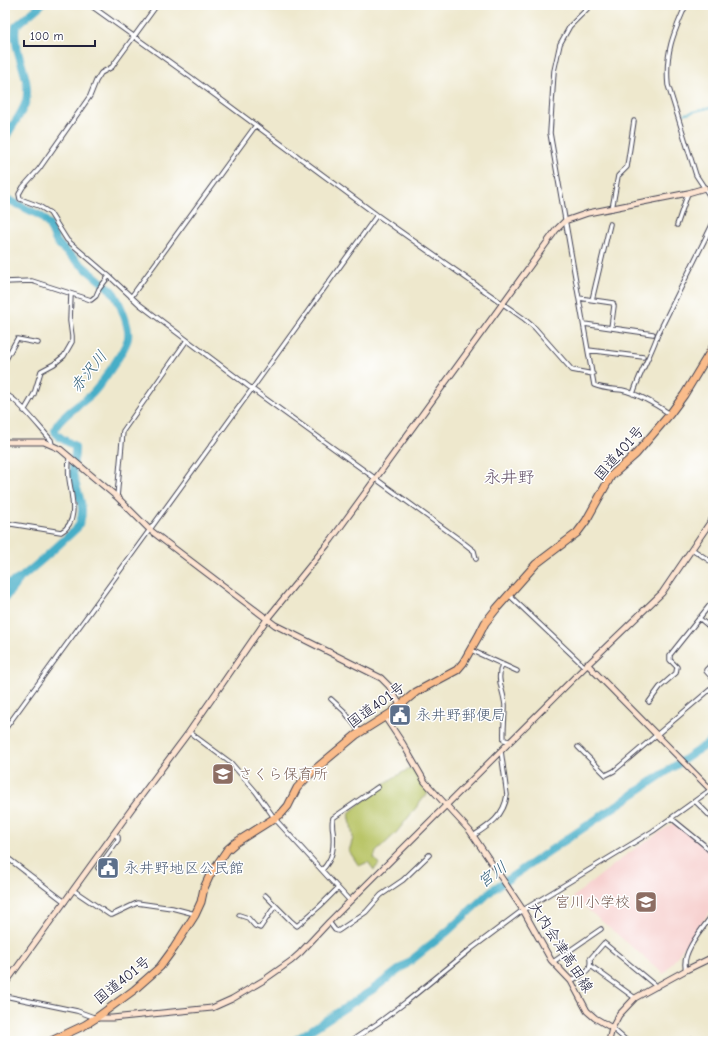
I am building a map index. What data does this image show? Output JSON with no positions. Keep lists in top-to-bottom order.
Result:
{
  "streets": {
    "highway": ["国道401号"],
    "street": ["大内会津高田線"]
  },
  "crossings": [
    ["国道401号", "大内会津高田線"]
  ],
  "districts": ["永井野"],
  "water": ["赤沢川", "宮川"],
  "places": {
    "public building": ["永井野郵便局", "永井野地区公民館"],
    "school or university": ["さくら保育所", "宮川小学校"]
  },
  "scale_bar": "100 m"
}
